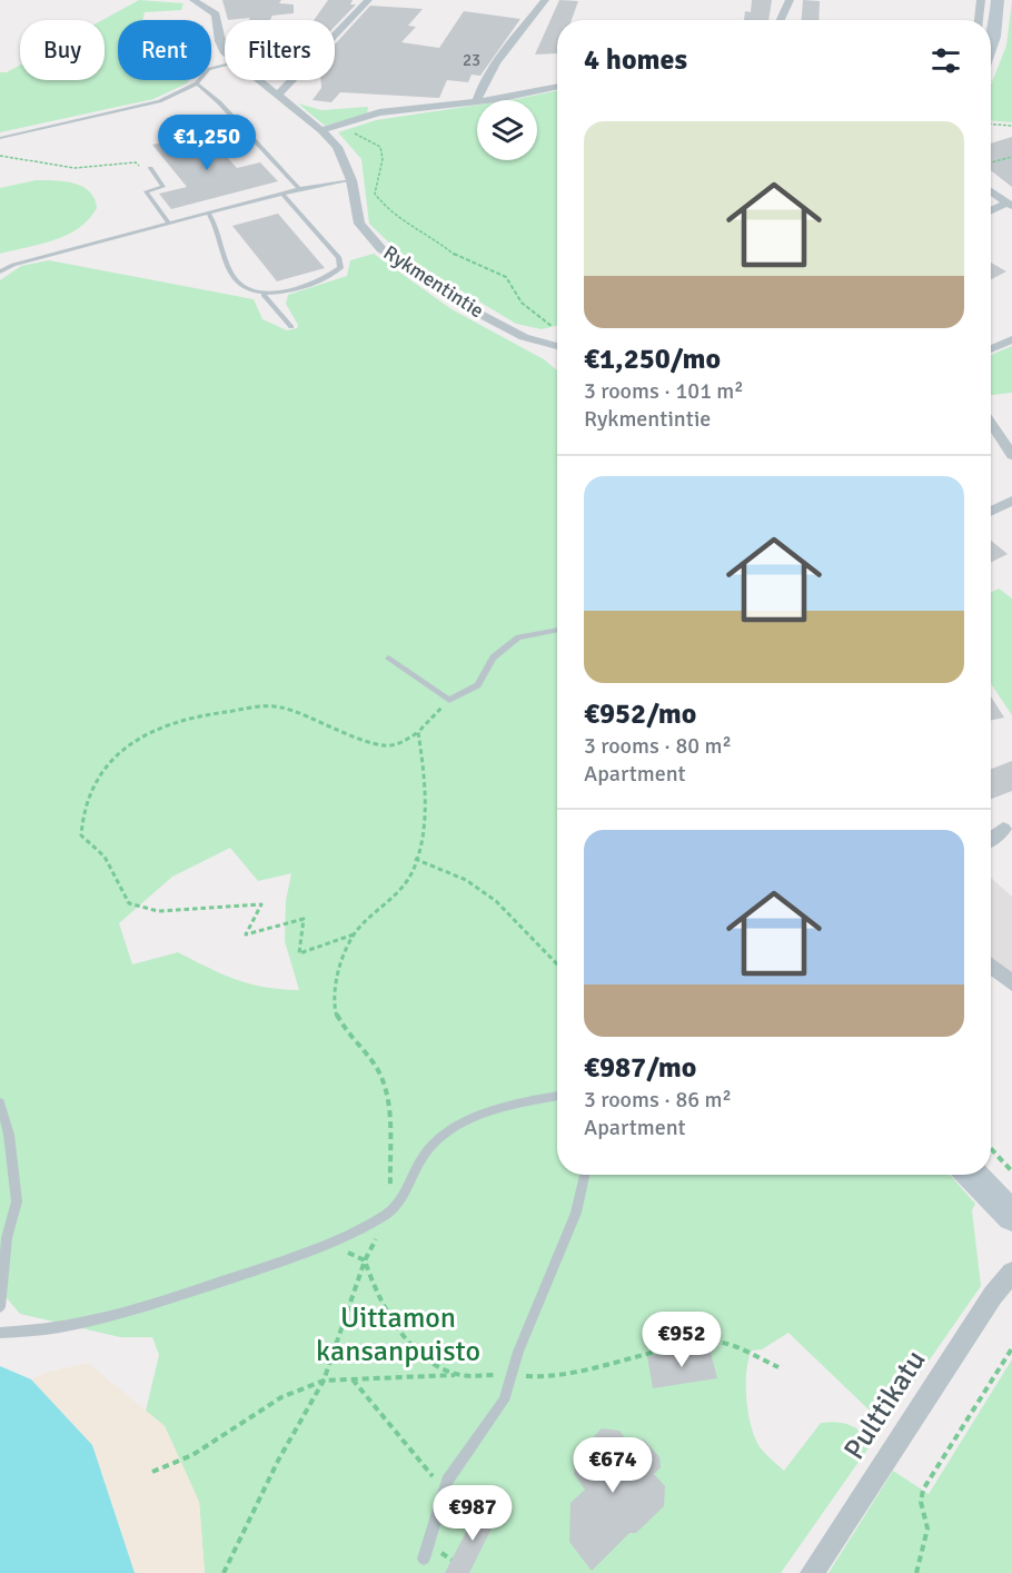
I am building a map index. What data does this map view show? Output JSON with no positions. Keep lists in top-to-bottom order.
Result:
{
  "streets": {
    "street": ["Rykmentintie", "Pulttikatu"]
  },
  "parks": ["Uittamon kansanpuisto"],
  "house_numbers": ["23"],
  "page": {
    "chip": ["Buy", "Rent", "Filters"],
    "heading": "4 homes",
    "list": [
      {
        "name": "€1,250/mo",
        "note": "3 rooms · 101 m² · Rykmentintie"
      },
      {
        "name": "€952/mo",
        "note": "3 rooms · 80 m² · Apartment"
      },
      {
        "name": "€987/mo",
        "note": "3 rooms · 86 m² · Apartment"
      }
    ],
    "price": [
      "€1,250",
      "€952",
      "€674",
      "€987"
    ]
  }
}
